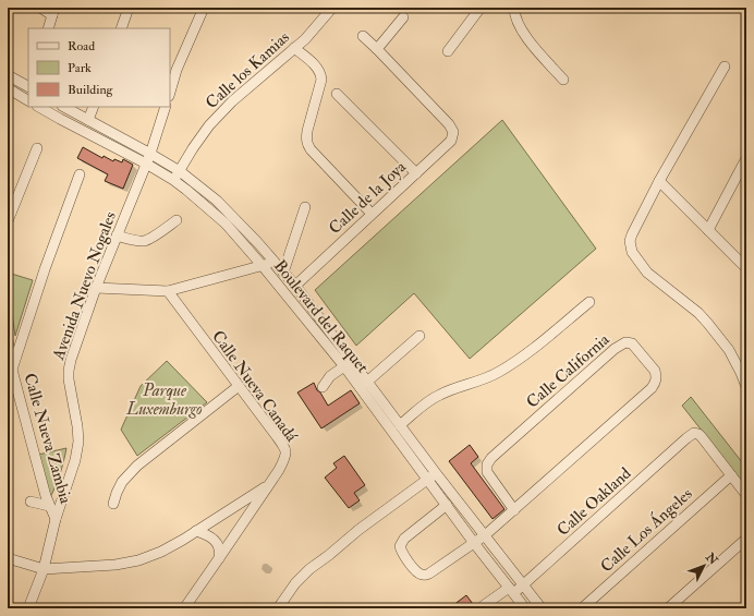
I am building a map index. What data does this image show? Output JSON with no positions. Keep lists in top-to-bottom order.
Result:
{
  "streets": {
    "street": [
      "Calle los Kamias",
      "Calle de la Joya",
      "Avenida Nuevo Nogales",
      "Boulevard del Raquet",
      "Calle California",
      "Calle Nueva Canadá",
      "Calle Nueva Zambia",
      "Calle Oakland",
      "Calle Los Ángeles"
    ]
  },
  "crossings": [
    ["Calle los Kamias", "Boulevard del Raquet"],
    ["Calle de la Joya", "Boulevard del Raquet"],
    ["Avenida Nuevo Nogales", "Boulevard del Raquet"],
    ["Avenida Nuevo Nogales", "Calle Nueva Zambia"],
    ["Boulevard del Raquet", "Calle California"],
    ["Boulevard del Raquet", "Calle Oakland"],
    ["Calle Oakland", "Calle Los Ángeles"]
  ],
  "parks": ["Parque Luxemburgo"],
  "legend": ["Road", "Park", "Building"],
  "north": "top right"
}
